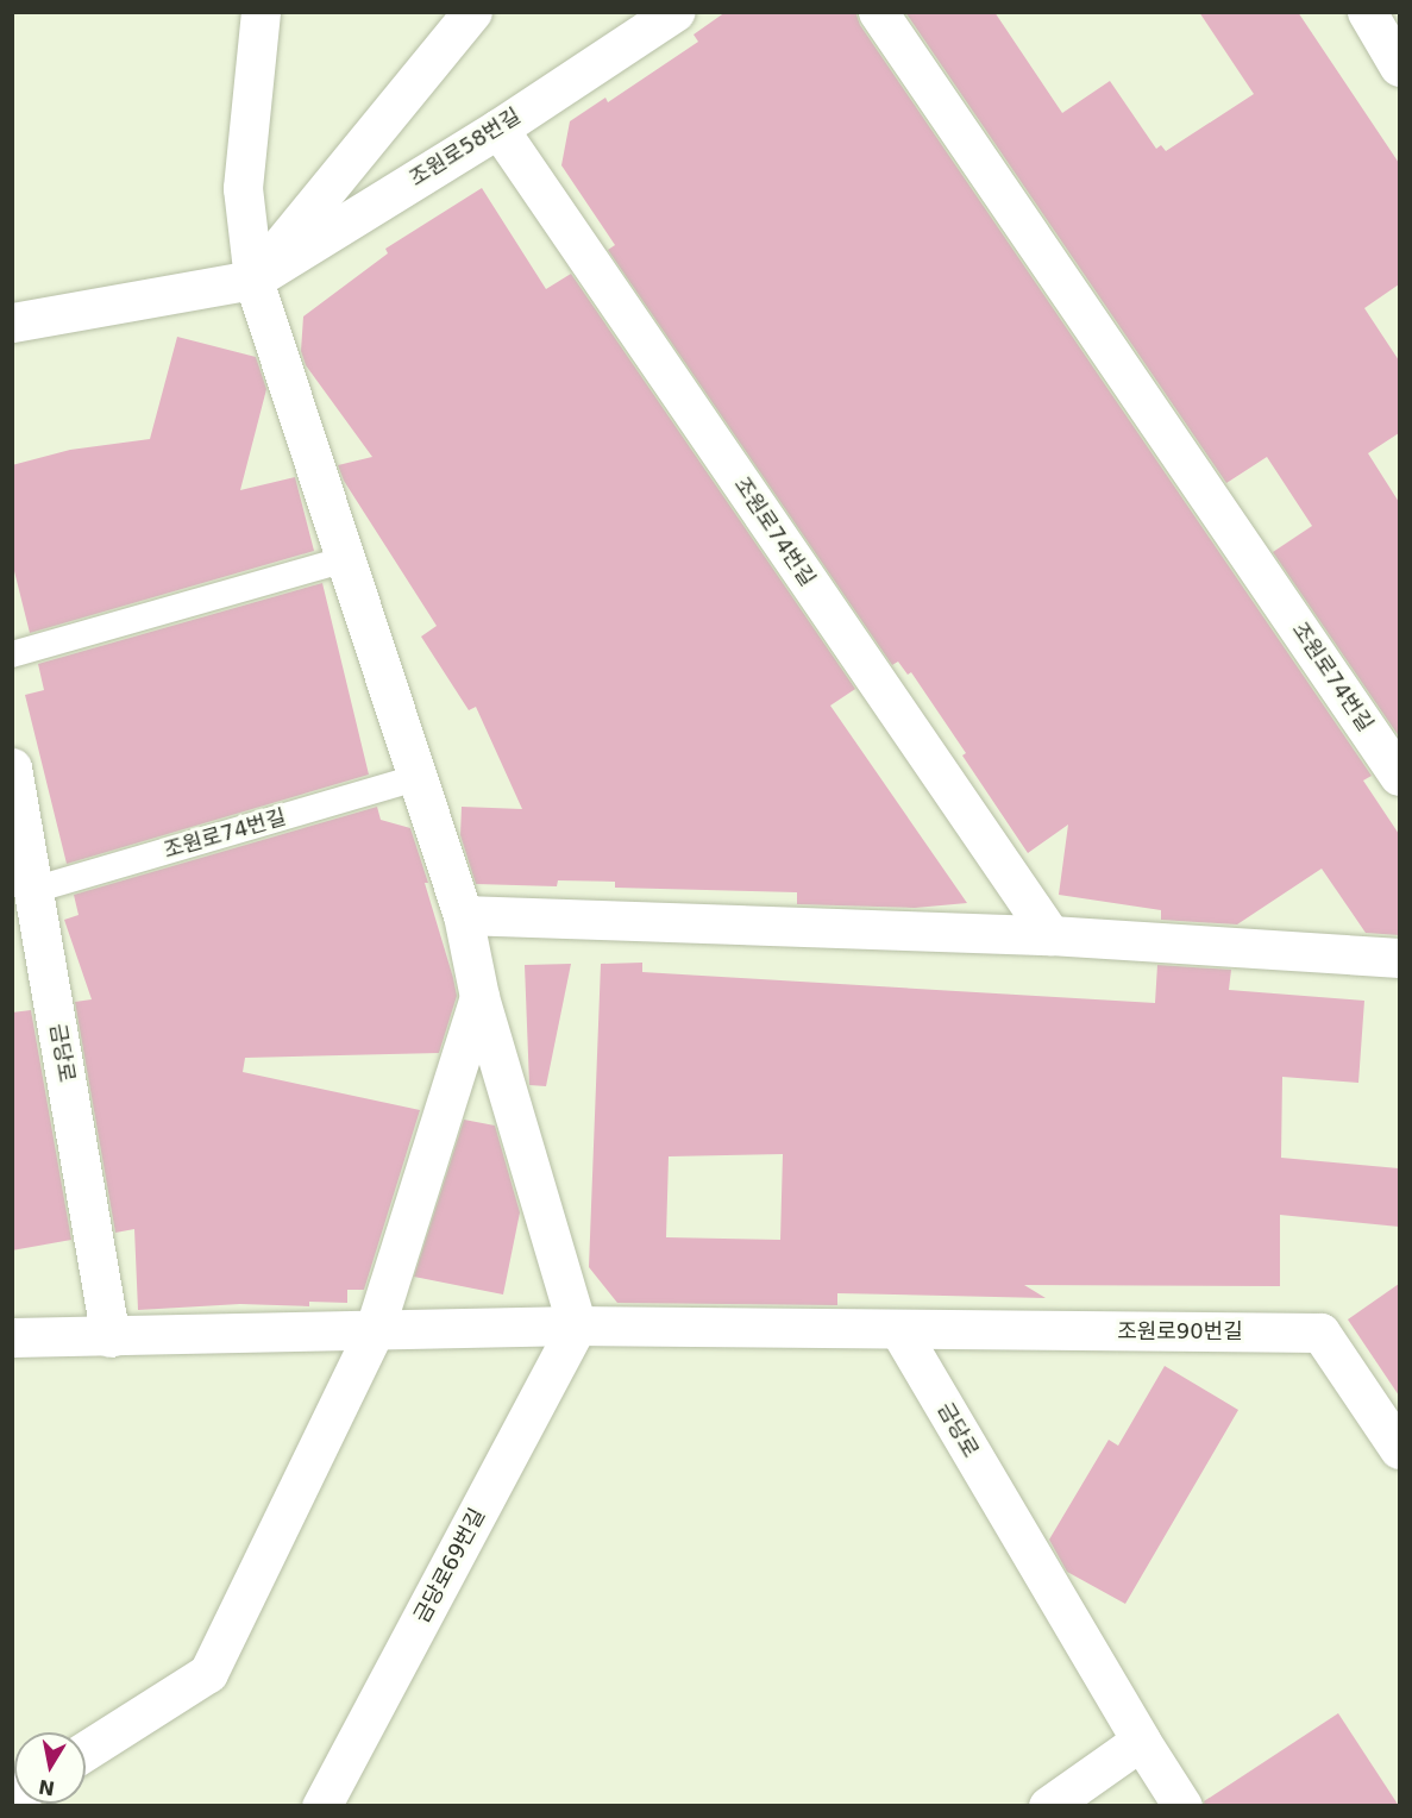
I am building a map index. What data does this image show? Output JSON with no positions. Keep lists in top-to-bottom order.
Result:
{
  "streets": {
    "street": [
      "조원로58번길",
      "조원로74번길",
      "금당로",
      "조원로90번길",
      "금당로69번길"
    ]
  },
  "crossings": [
    ["조원로58번길", "조원로74번길"],
    ["조원로74번길", "금당로"],
    ["금당로", "조원로90번길"]
  ],
  "north": "bottom"
}
